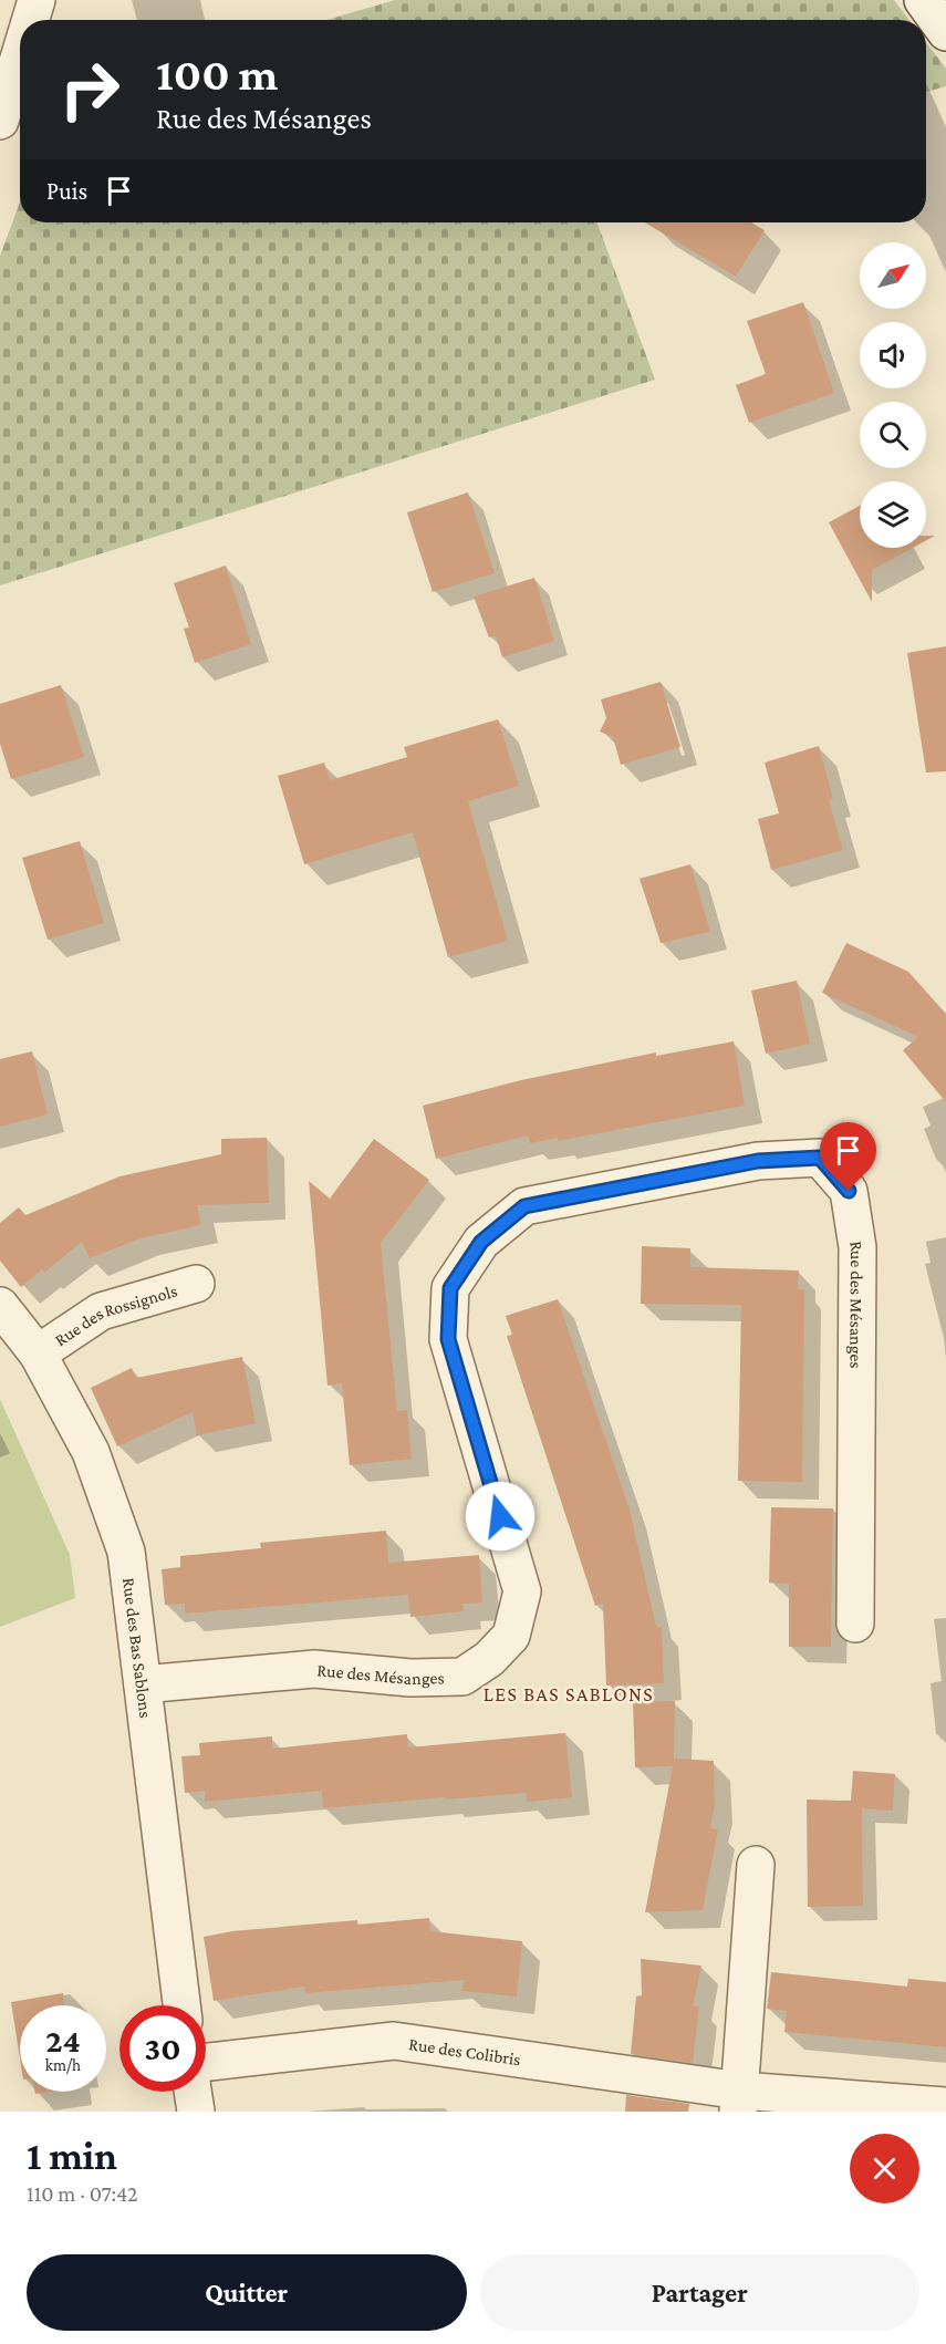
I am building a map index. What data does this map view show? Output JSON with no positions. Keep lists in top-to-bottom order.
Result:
{
  "streets": {
    "street": [
      "Rue des Mésanges",
      "Rue des Rossignols",
      "Rue des Bas Sablons",
      "Rue des Colibris"
    ]
  },
  "crossings": [
    ["Rue des Mésanges", "Rue des Bas Sablons"],
    ["Rue des Rossignols", "Rue des Bas Sablons"]
  ],
  "districts": ["LES BAS SABLONS"],
  "north": "top right",
  "page": {
    "turn": ["100 m", "Rue des Mésanges"],
    "then": "Puis",
    "speed": "24 km/h",
    "limit": "30",
    "heading": ["1 min", "110 m · 07:42"],
    "buttons": ["Quitter", "Partager"]
  }
}
